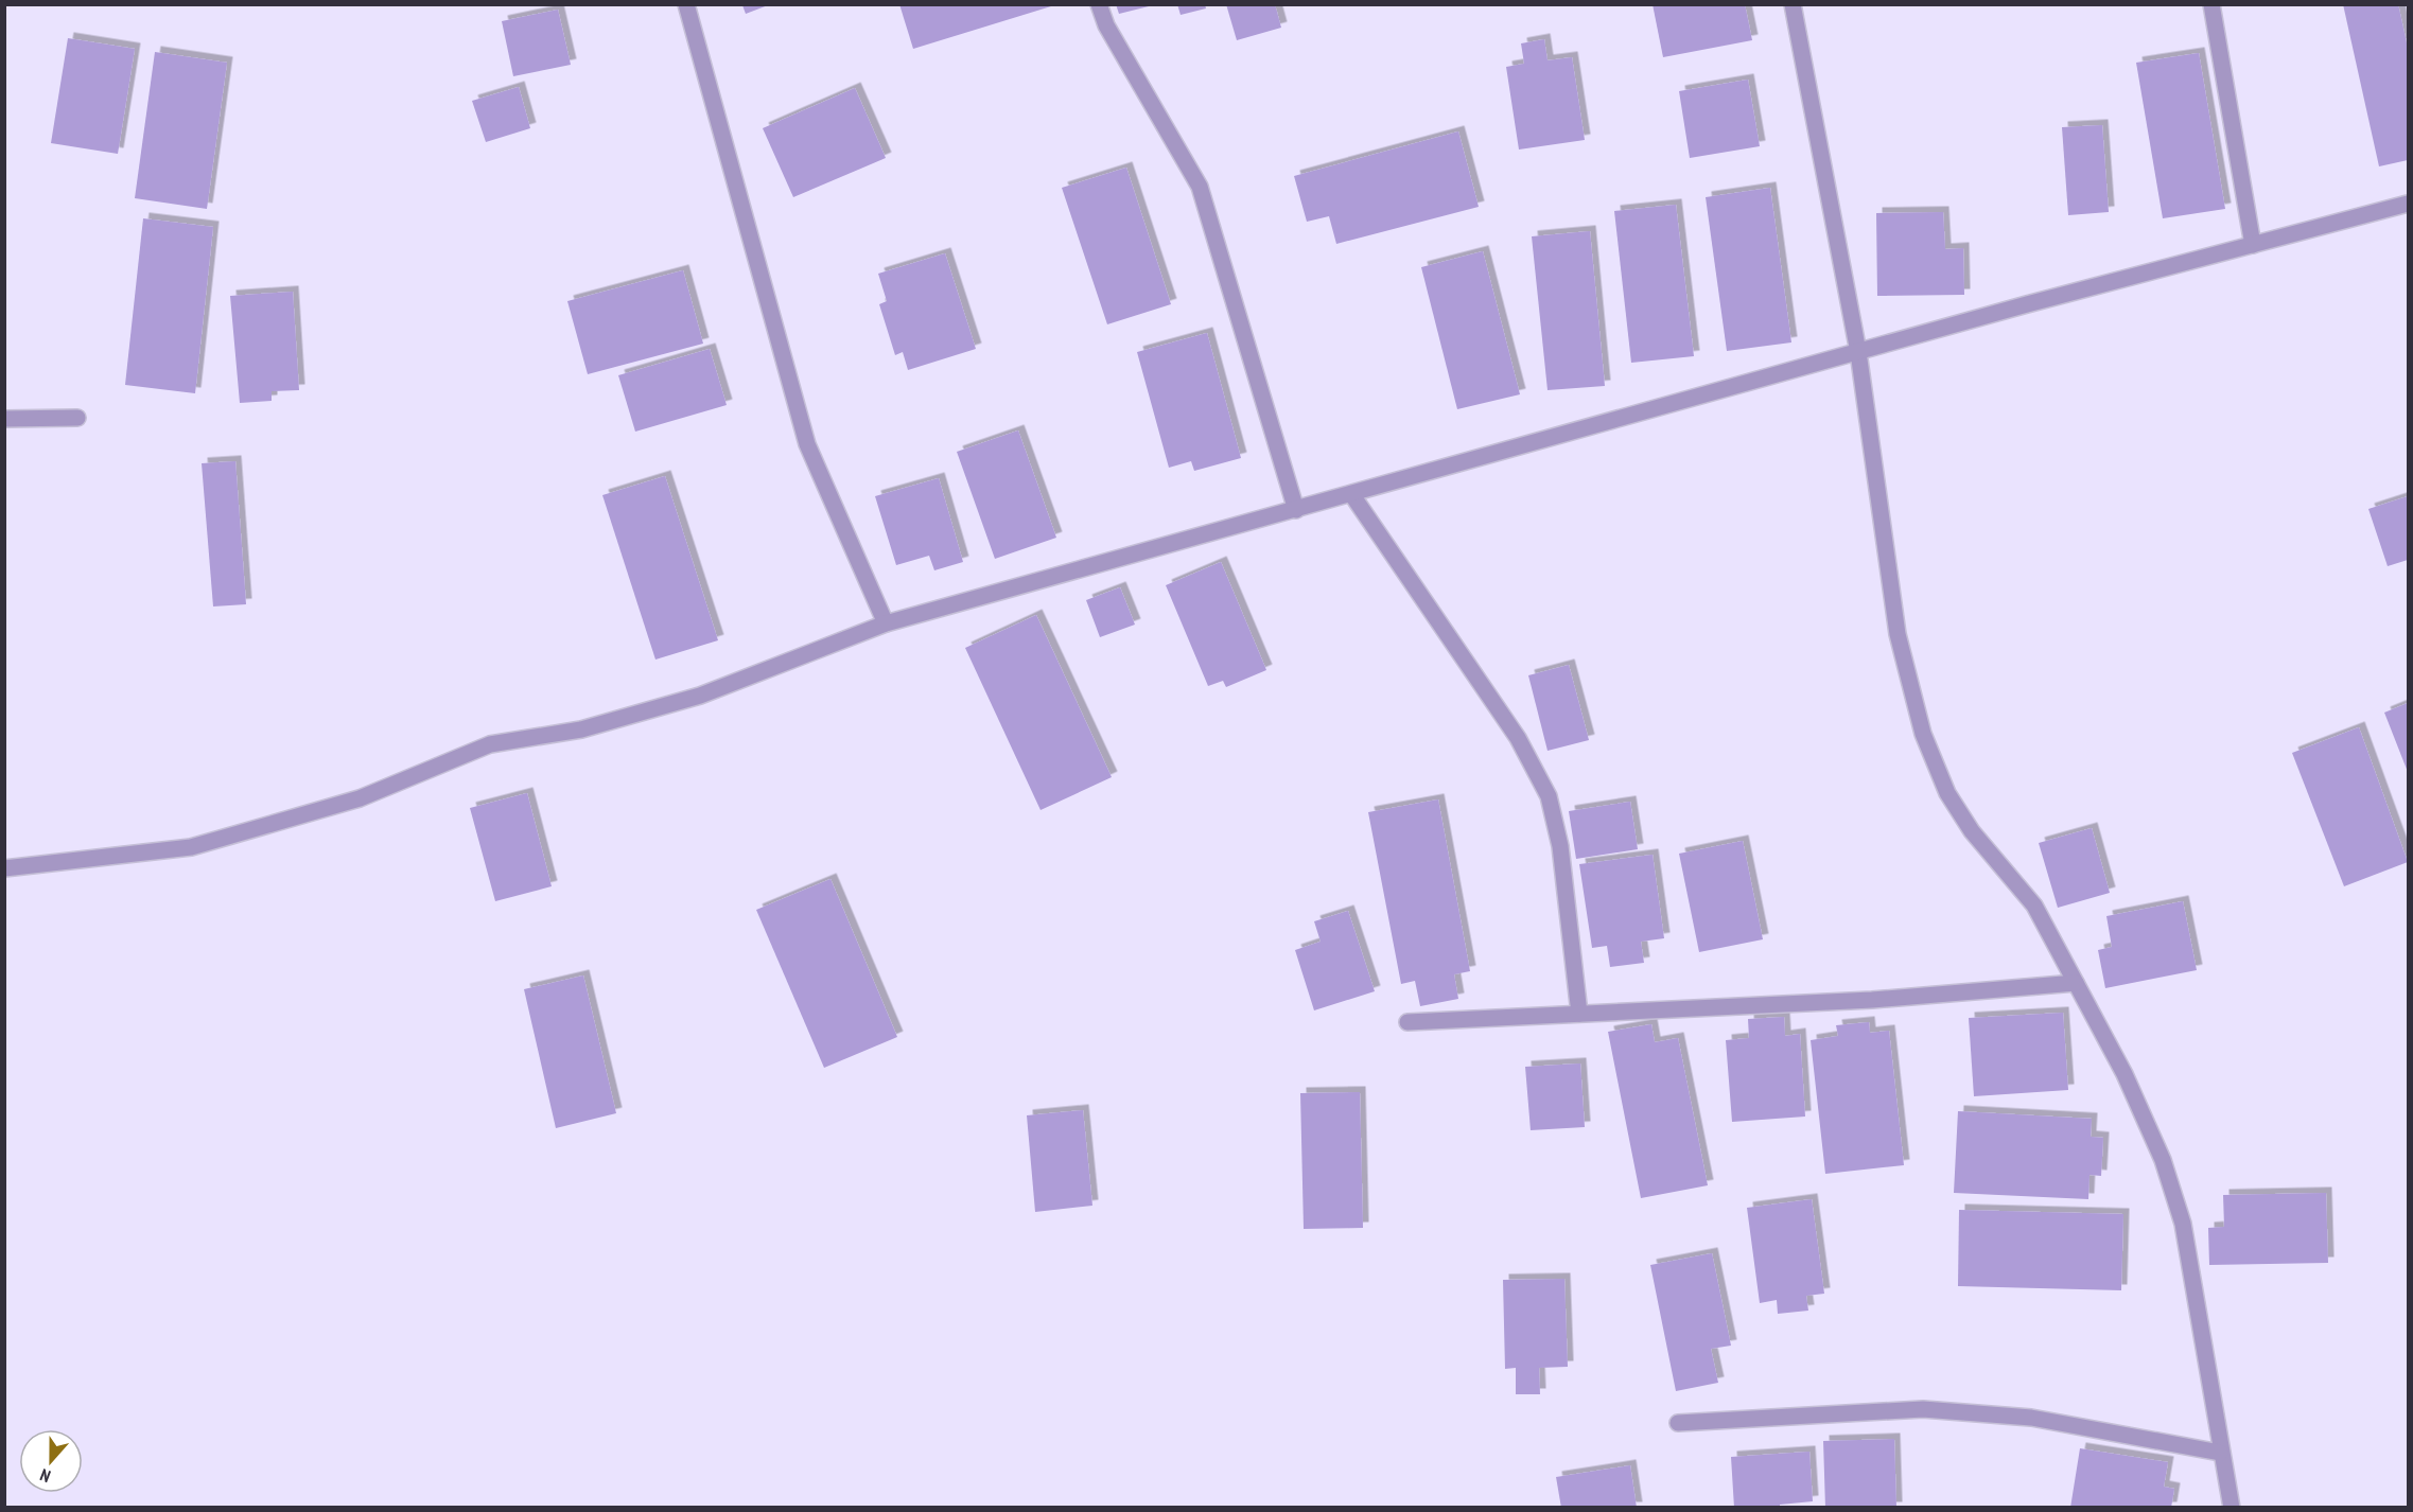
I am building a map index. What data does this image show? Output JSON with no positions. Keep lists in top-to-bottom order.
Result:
{
  "north": "bottom"
}
